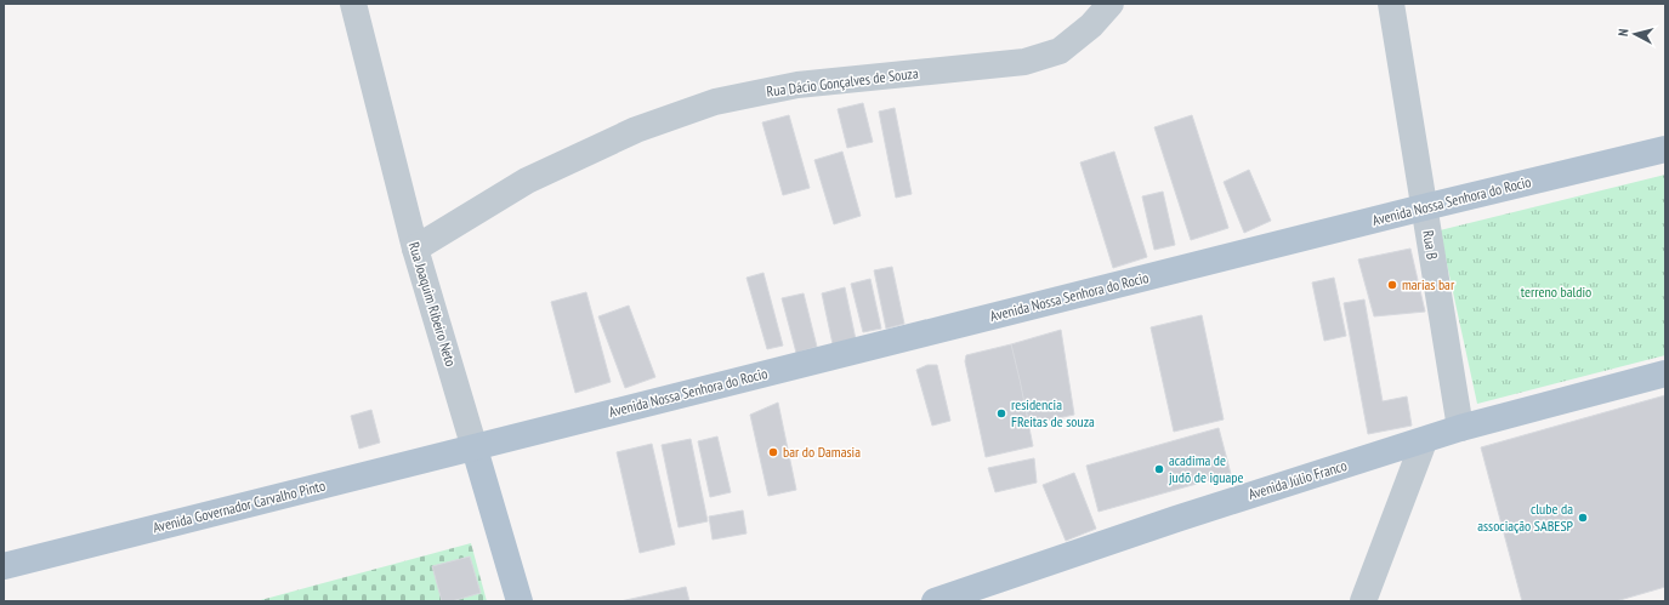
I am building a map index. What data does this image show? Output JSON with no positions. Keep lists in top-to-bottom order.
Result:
{
  "streets": {
    "main road": [
      "Avenida Nossa Senhora do Rocio",
      "Rua Joaquim Ribeiro Neto",
      "Avenida Júlio Franco",
      "Avenida Governador Carvalho Pinto"
    ],
    "street": ["Rua Dácio Gonçalves de Souza", "Rua B"]
  },
  "crossings": [
    ["Rua Dácio Gonçalves de Souza", "Rua Joaquim Ribeiro Neto"],
    ["Avenida Nossa Senhora do Rocio", "Rua B"],
    ["Avenida Nossa Senhora do Rocio", "Rua Joaquim Ribeiro Neto"],
    ["Avenida Nossa Senhora do Rocio", "Avenida Governador Carvalho Pinto"],
    ["Rua B", "Avenida Júlio Franco"],
    ["Rua Joaquim Ribeiro Neto", "Avenida Governador Carvalho Pinto"]
  ],
  "parks": ["terreno baldio"],
  "places": [
    "marias bar",
    "residencia FReitas de souza",
    "bar do Damasia",
    "acadima de judõ de iguape",
    "clube da associação SABESP"
  ],
  "north": "left"
}
